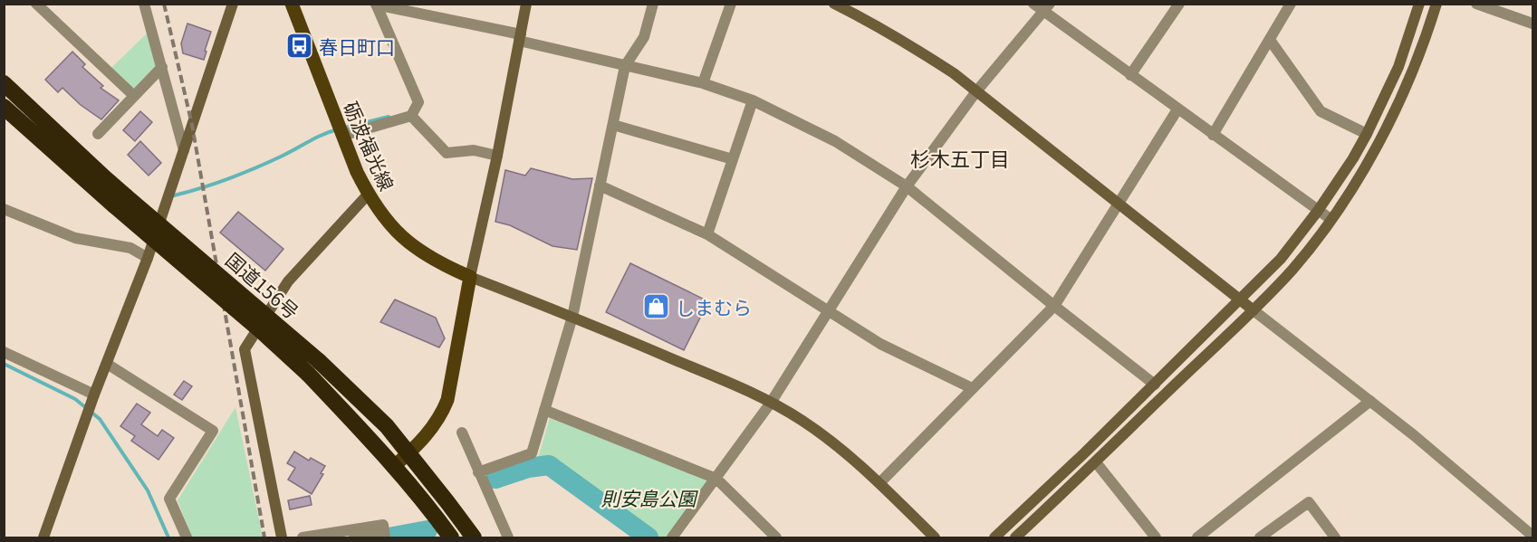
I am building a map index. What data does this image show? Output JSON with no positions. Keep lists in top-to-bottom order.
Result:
{
  "streets": {
    "highway": ["国道156号"],
    "main road": ["砺波福光線"]
  },
  "districts": ["杉木五丁目"],
  "parks": ["則安島公園"],
  "places": {
    "bus stop": ["春日町口"],
    "shop": ["しまむら"]
  }
}
